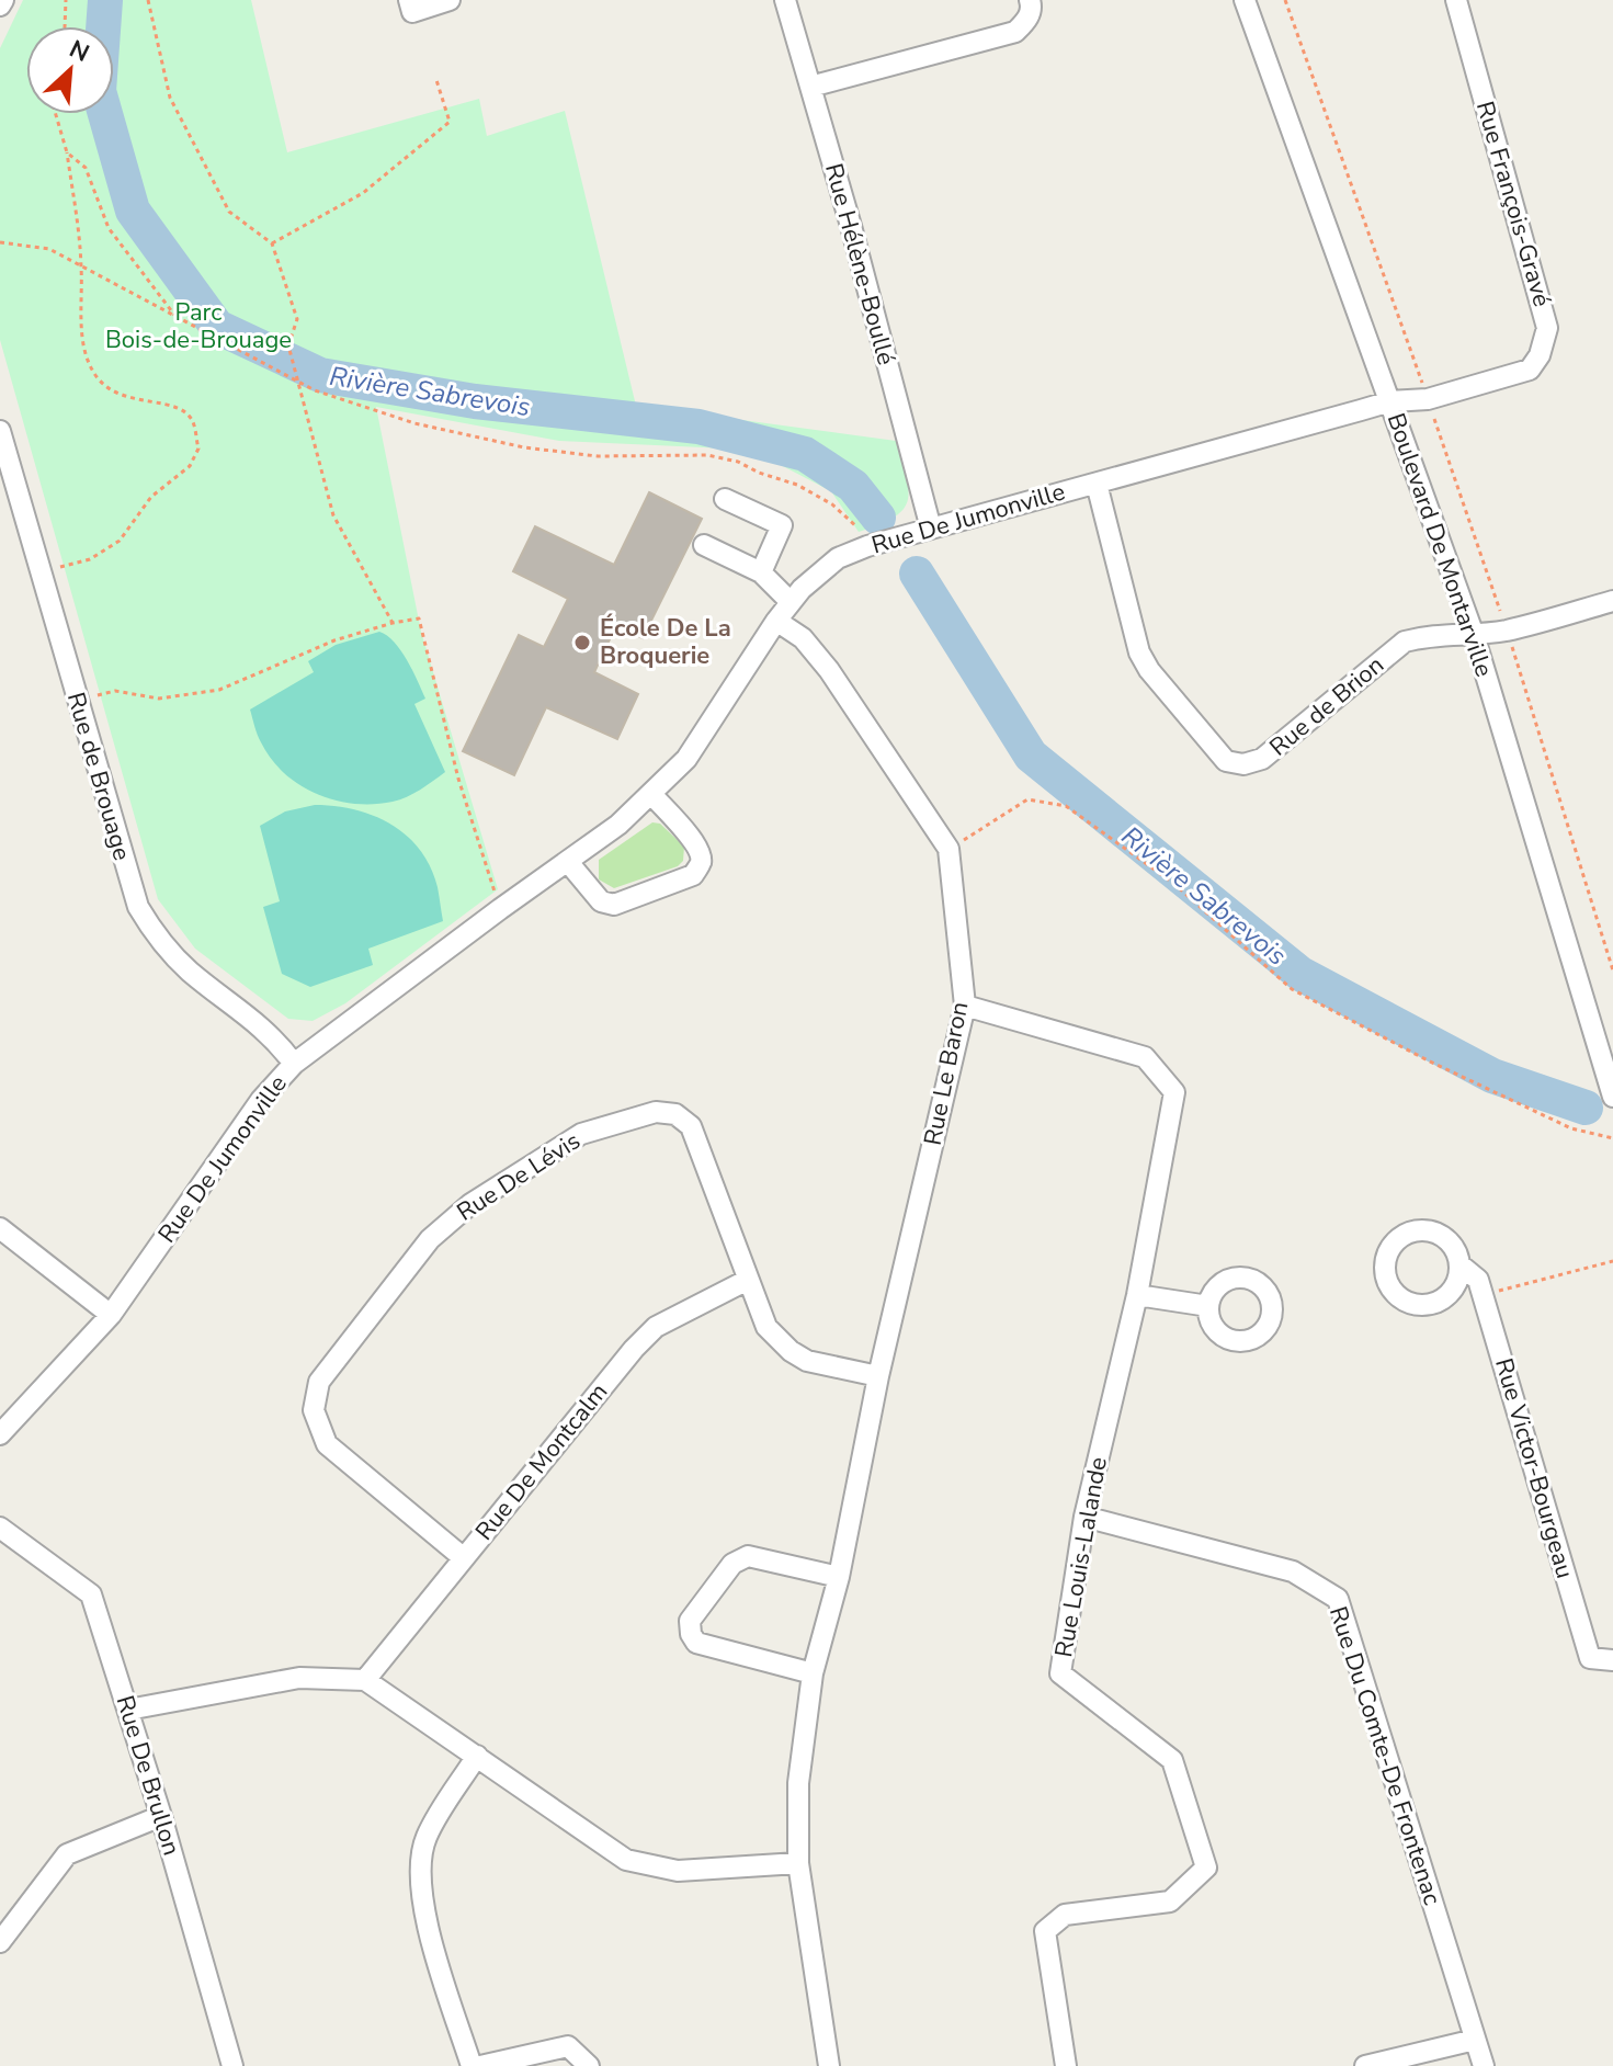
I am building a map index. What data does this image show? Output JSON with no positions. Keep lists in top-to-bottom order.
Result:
{
  "streets": {
    "street": [
      "Rue François-Gravé",
      "Rue Hélène-Boullé",
      "Rue De Jumonville",
      "Boulevard De Montarville",
      "Rue de Brion",
      "Rue de Brouage",
      "Rue Le Baron",
      "Rue De Lévis",
      "Rue De Montcalm",
      "Rue Victor-Bourgeau",
      "Rue Louis-Lalande",
      "Rue Du Comte-De Frontenac",
      "Rue De Brullon"
    ]
  },
  "crossings": [
    ["Rue François-Gravé", "Rue De Jumonville"],
    ["Rue François-Gravé", "Boulevard De Montarville"],
    ["Rue Hélène-Boullé", "Rue De Jumonville"],
    ["Rue De Jumonville", "Boulevard De Montarville"],
    ["Rue De Jumonville", "Rue de Brion"],
    ["Rue De Jumonville", "Rue de Brouage"],
    ["Rue De Jumonville", "Rue Le Baron"],
    ["Boulevard De Montarville", "Rue de Brion"],
    ["Rue Le Baron", "Rue De Lévis"],
    ["Rue Le Baron", "Rue Louis-Lalande"],
    ["Rue De Lévis", "Rue De Montcalm"],
    ["Rue Louis-Lalande", "Rue Du Comte-De Frontenac"]
  ],
  "water": ["Rivière Sabrevois"],
  "parks": ["Parc Bois-de-Brouage"],
  "places": ["École De La Broquerie"],
  "north": "top right"
}
